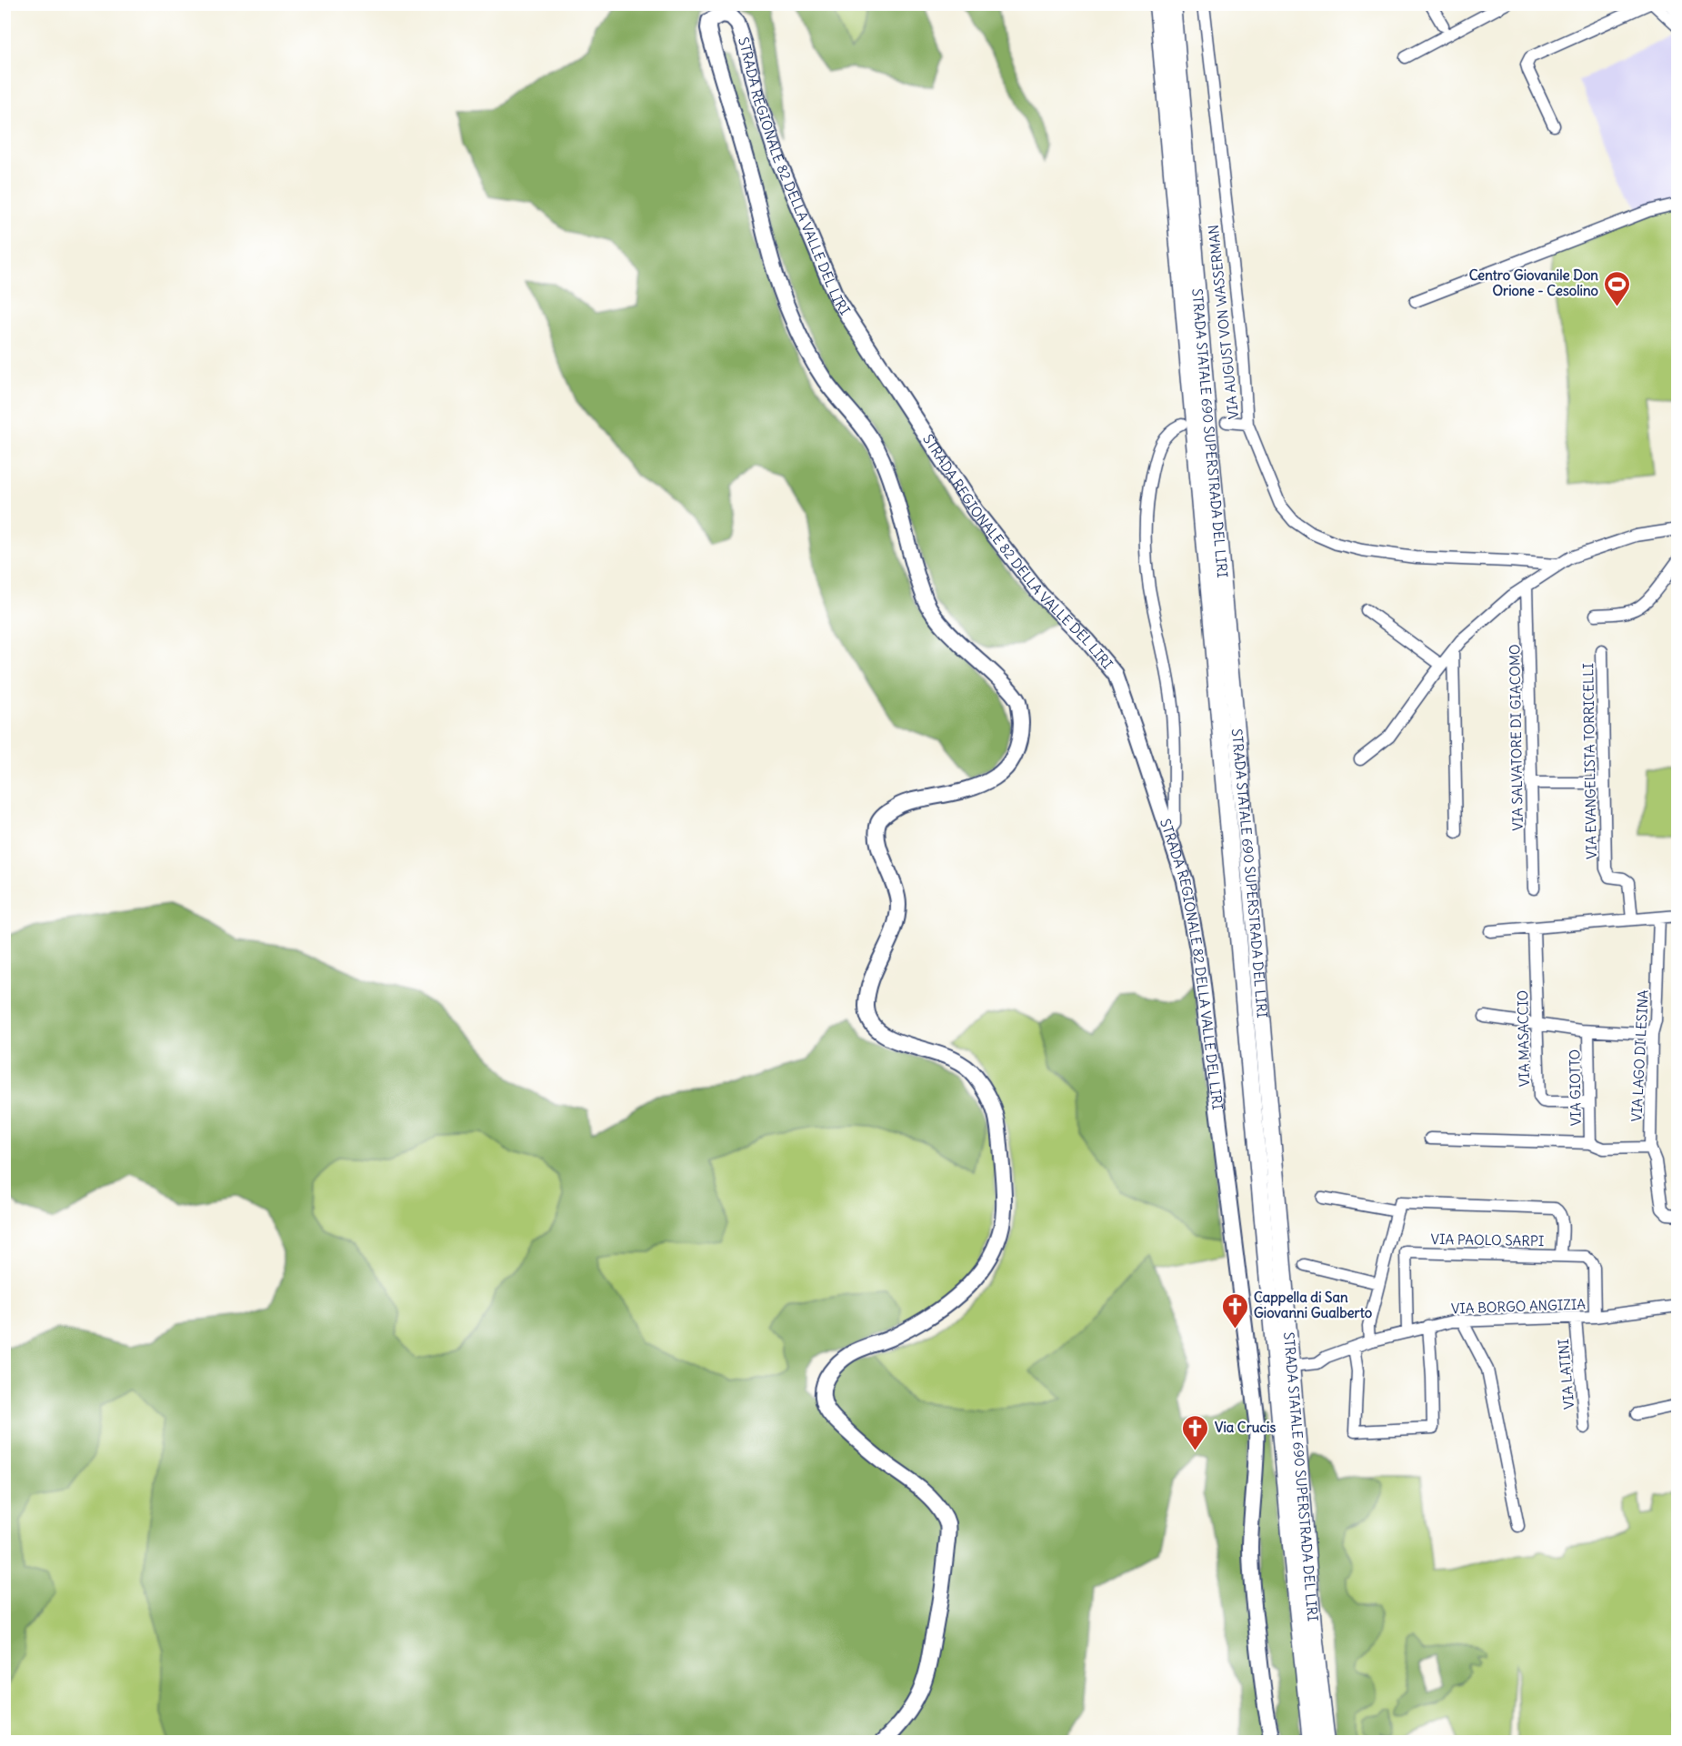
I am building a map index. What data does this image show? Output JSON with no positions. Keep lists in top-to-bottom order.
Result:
{
  "streets": {
    "highway": ["STRADA STATALE 690 SUPERSTRADA DEL LIRI"],
    "main road": ["STRADA REGIONALE 82 DELLA VALLE DEL LIRI"],
    "street": [
      "VIA AUGUST VON WASSERMAN",
      "VIA SALVATORE DI GIACOMO",
      "VIA EVANGELISTA TORRICELLI",
      "VIA MASACCIO",
      "VIA LAGO DI LESINA",
      "VIA GIOTTO",
      "VIA PAOLO SARPI",
      "VIA BORGO ANGIZIA",
      "VIA LATINI"
    ]
  },
  "crossings": [
    ["VIA MASACCIO", "VIA GIOTTO"],
    ["VIA PAOLO SARPI", "VIA BORGO ANGIZIA"],
    ["VIA BORGO ANGIZIA", "VIA LATINI"]
  ],
  "places": {
    "sports": ["Centro Giovanile Don Orione - Cesolino"],
    "church": ["Cappella di San Giovanni Gualberto", "Via Crucis"]
  }
}
